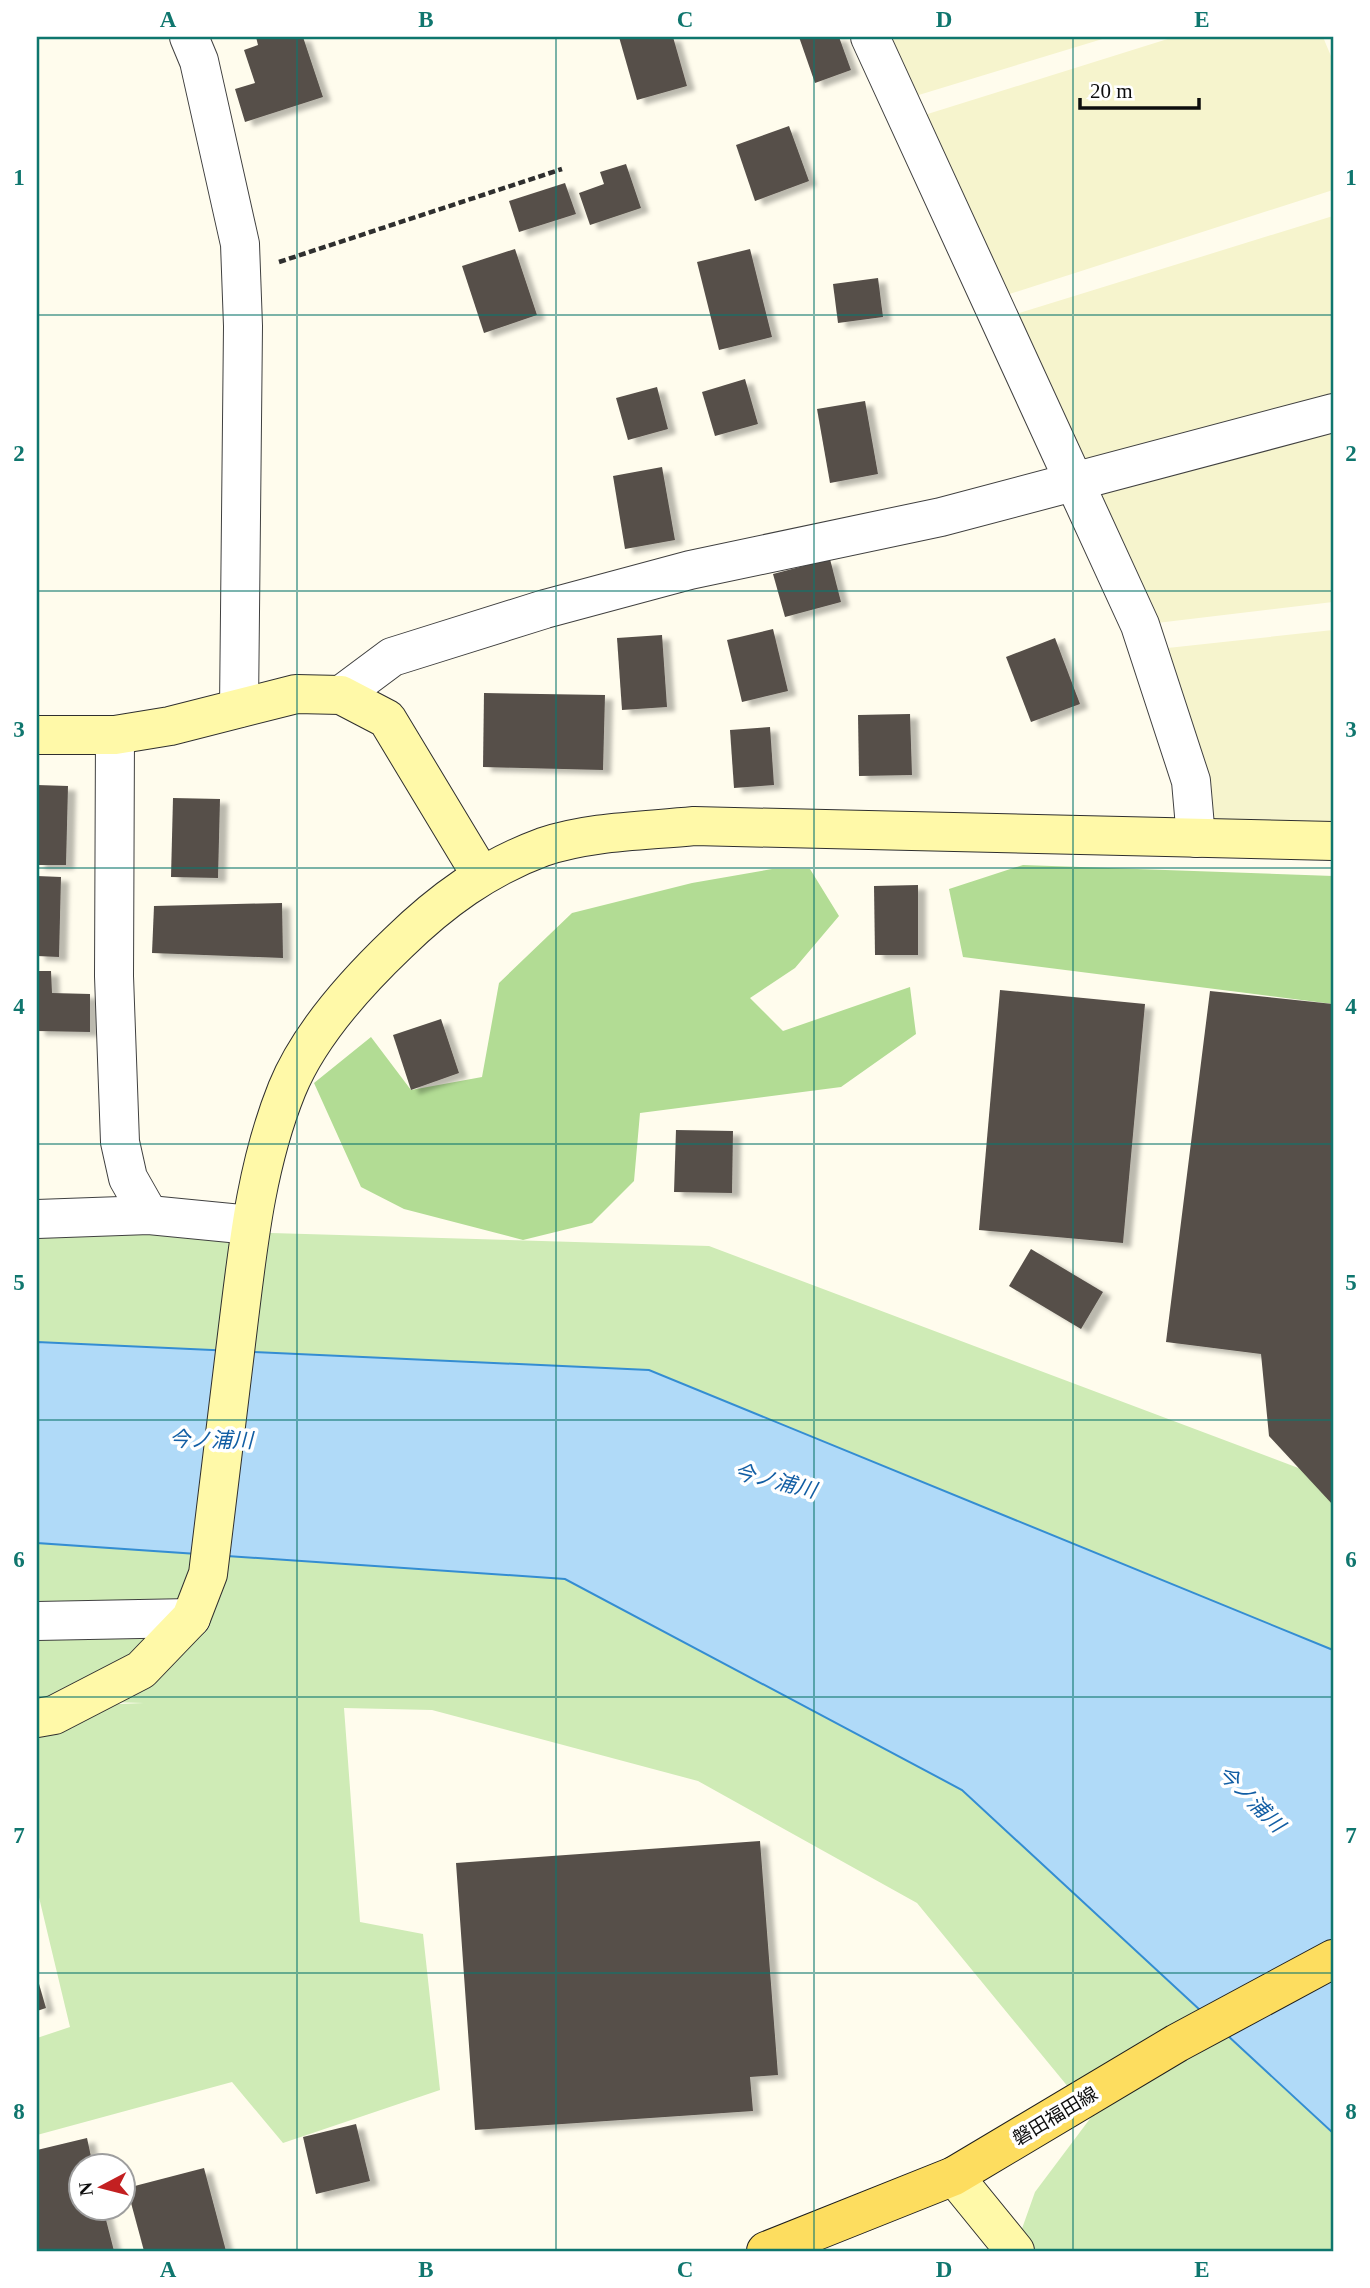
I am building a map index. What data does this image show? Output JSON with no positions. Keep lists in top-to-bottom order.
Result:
{
  "streets": {
    "main road": ["磐田福田線"]
  },
  "water": ["今ノ浦川"],
  "scale_bar": "20 m",
  "north": "left",
  "grid": {
    "columns": [
      "A",
      "B",
      "C",
      "D",
      "E"
    ],
    "rows": [
      "1",
      "2",
      "3",
      "4",
      "5",
      "6",
      "7",
      "8"
    ]
  }
}
